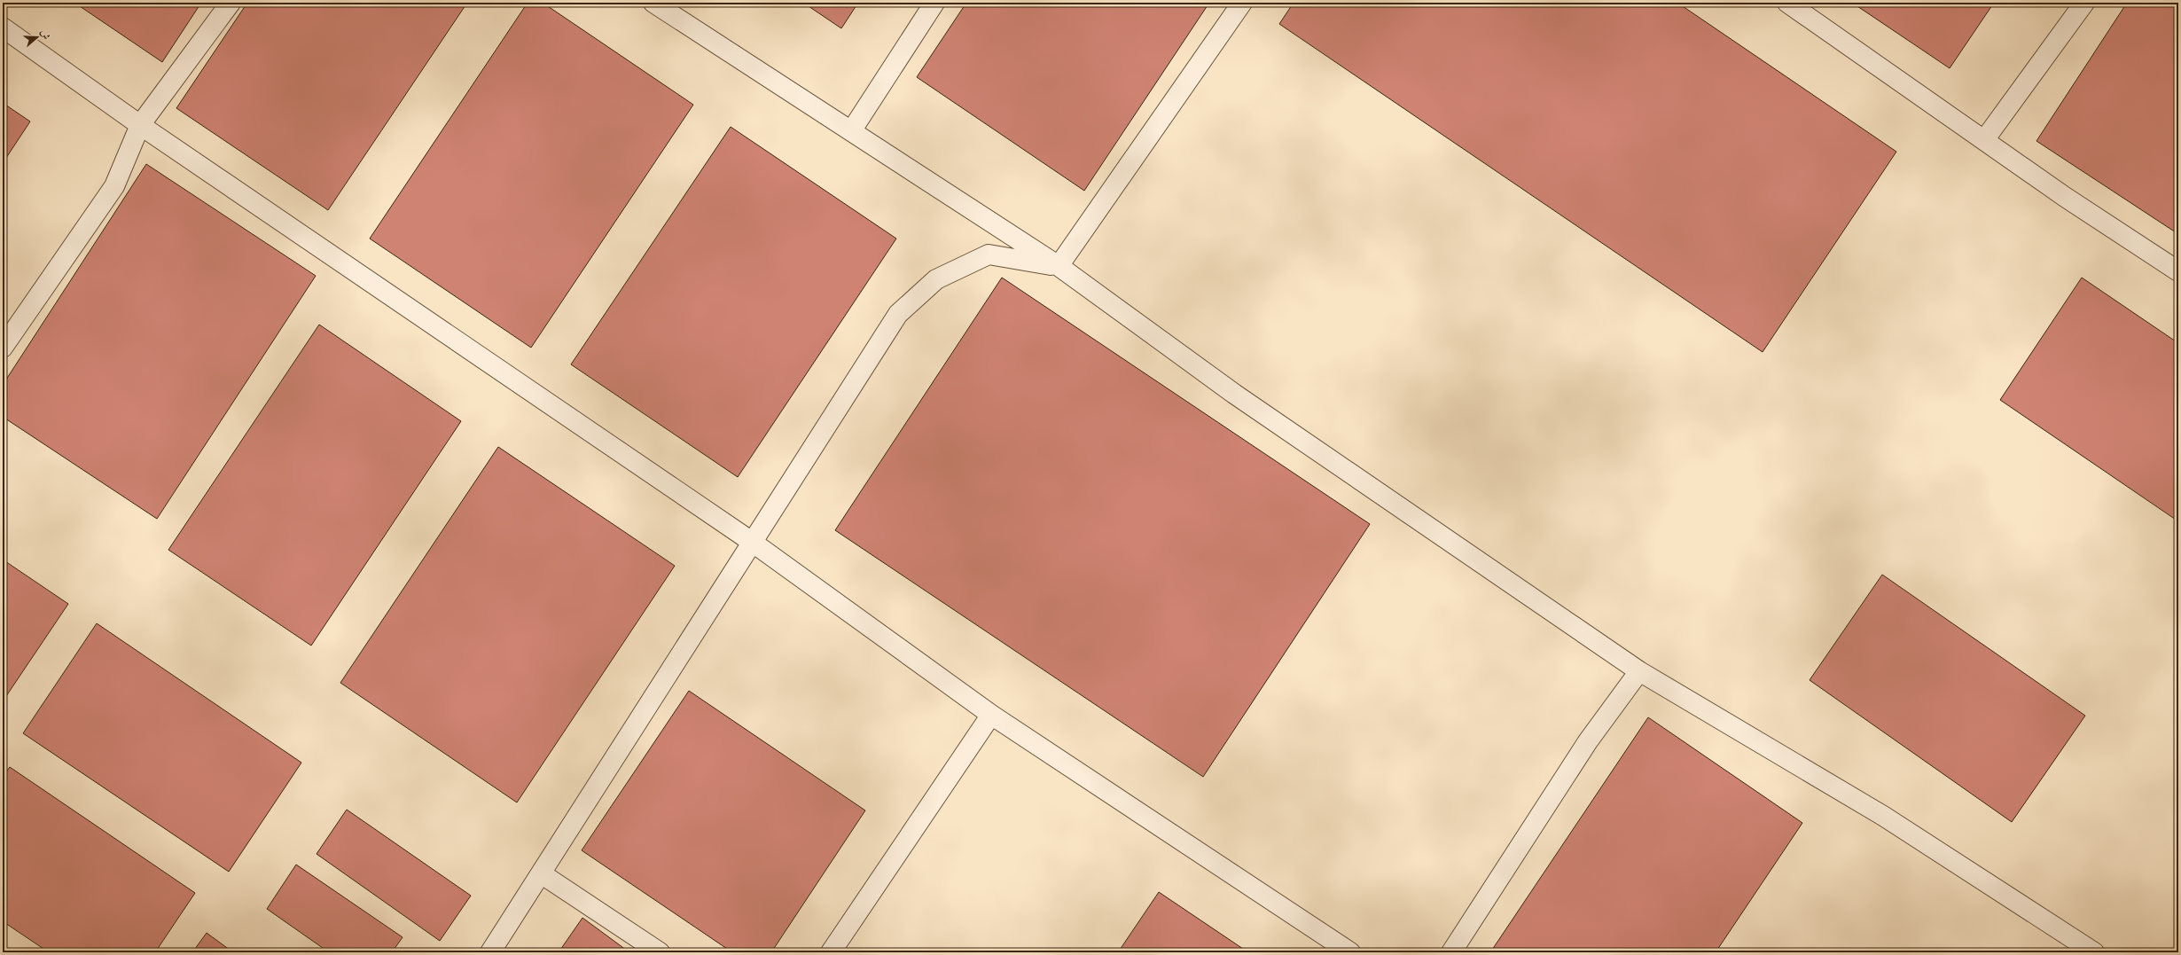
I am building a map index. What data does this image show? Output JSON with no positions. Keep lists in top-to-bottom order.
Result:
{
  "north": "right"
}
